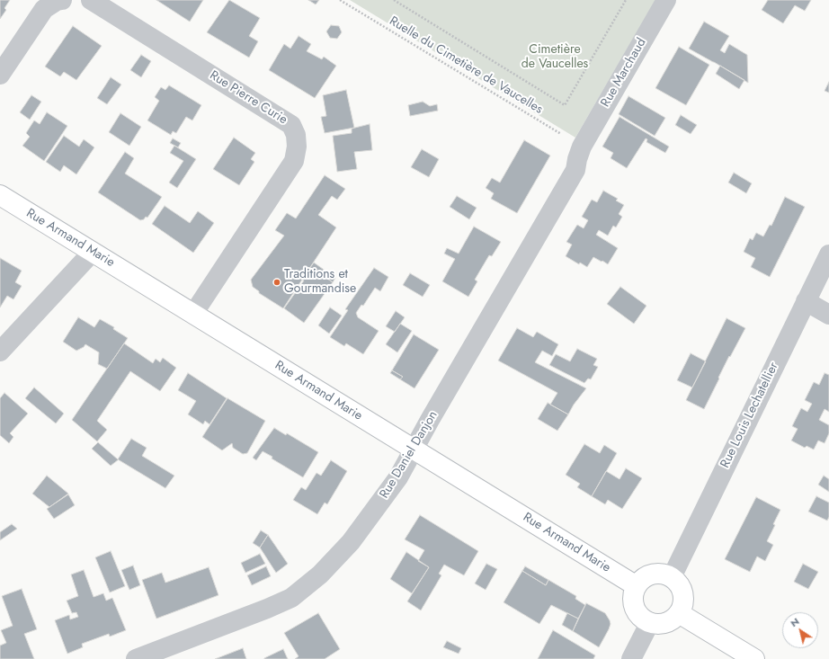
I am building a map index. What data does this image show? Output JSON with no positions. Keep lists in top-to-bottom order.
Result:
{
  "streets": {
    "main road": ["Rue Armand Marie"],
    "street": [
      "Rue Marchaud",
      "Rue Pierre Curie",
      "Rue Louis Lechatellier",
      "Rue Daniel Danjon"
    ],
    "path": ["Ruelle du Cimetière de Vaucelles"]
  },
  "crossings": [
    ["Ruelle du Cimetière de Vaucelles", "Rue Marchaud"],
    ["Ruelle du Cimetière de Vaucelles", "Rue Daniel Danjon"],
    ["Rue Marchaud", "Rue Daniel Danjon"],
    ["Rue Pierre Curie", "Rue Armand Marie"],
    ["Rue Armand Marie", "Rue Louis Lechatellier"],
    ["Rue Armand Marie", "Rue Daniel Danjon"]
  ],
  "parks": ["Cimetière de Vaucelles"],
  "places": ["Traditions et Gourmandise"],
  "north": "top left"
}
